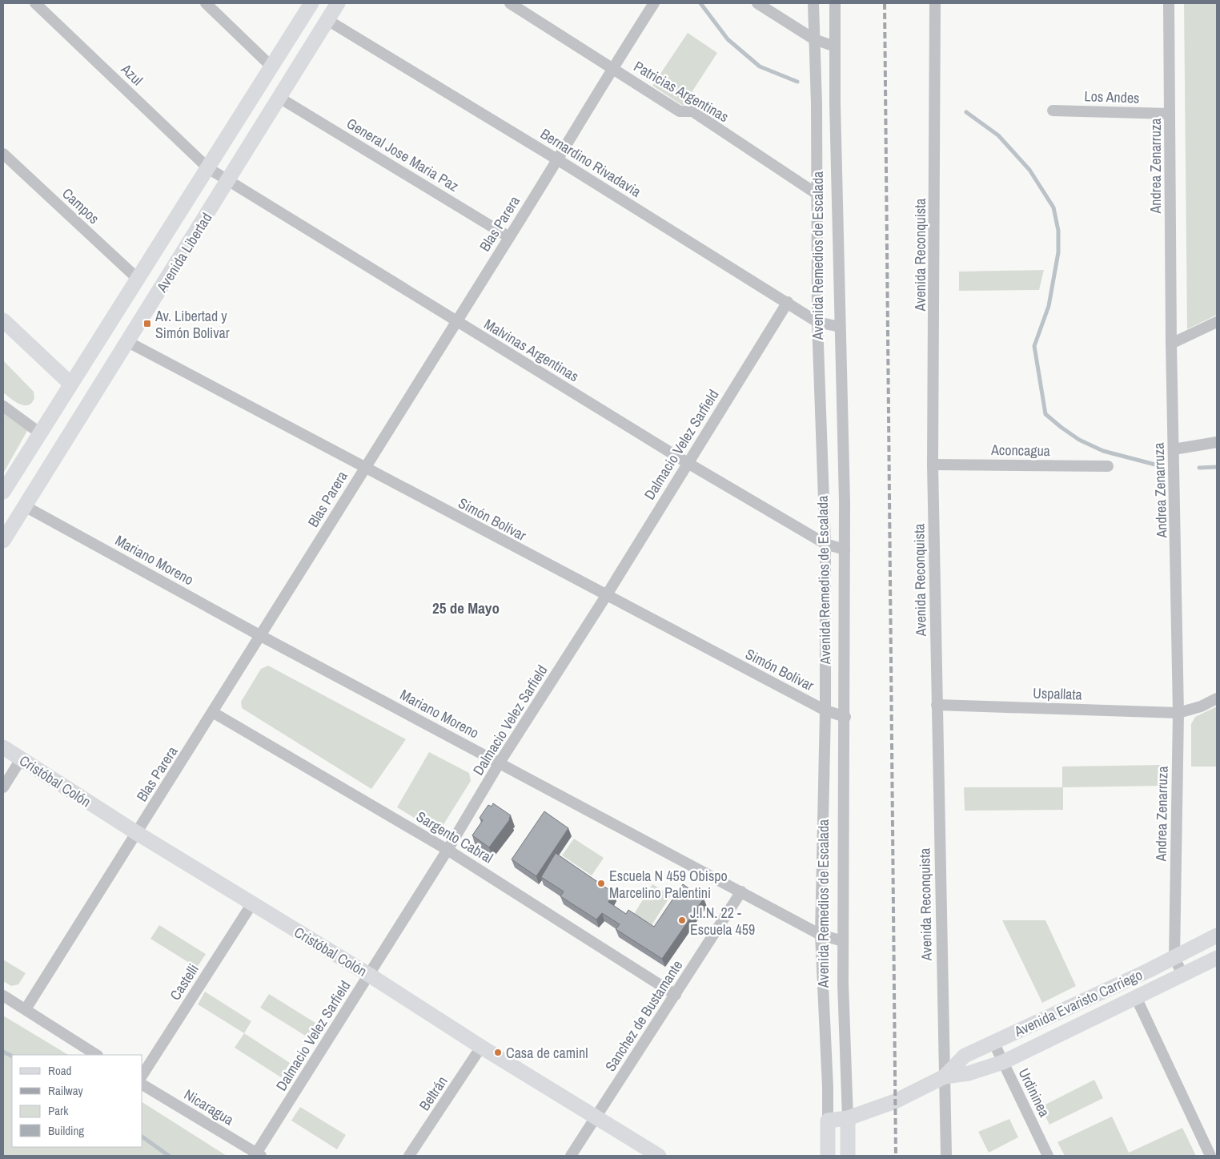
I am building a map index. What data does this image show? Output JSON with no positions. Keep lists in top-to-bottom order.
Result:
{
  "streets": {
    "street": [
      "Azul",
      "Patricias Argentinas",
      "Los Andes",
      "General Jose Maria Paz",
      "Bernardino Rivadavia",
      "Andrea Zenarruza",
      "Campos",
      "Blas Parera",
      "Avenida Libertad",
      "Avenida Reconquista",
      "Avenida Remedios de Escalada",
      "Malvinas Argentinas",
      "Dalmacio Velez Sarfield",
      "Aconcagua",
      "Simón Bolívar",
      "Mariano Moreno",
      "Uspallata",
      "Cristóbal Colón",
      "Sargento Cabral",
      "Castelli",
      "Avenida Evaristo Carriego",
      "Sanchez de Bustamante",
      "Urdininea",
      "Beltrán",
      "Nicaragua"
    ]
  },
  "crossings": [
    ["Azul", "Avenida Libertad"],
    ["Azul", "Malvinas Argentinas"],
    ["Patricias Argentinas", "Blas Parera"],
    ["Patricias Argentinas", "Avenida Remedios de Escalada"],
    ["Los Andes", "Andrea Zenarruza"],
    ["General Jose Maria Paz", "Blas Parera"],
    ["General Jose Maria Paz", "Avenida Libertad"],
    ["Bernardino Rivadavia", "Blas Parera"],
    ["Bernardino Rivadavia", "Avenida Libertad"],
    ["Bernardino Rivadavia", "Avenida Remedios de Escalada"],
    ["Bernardino Rivadavia", "Dalmacio Velez Sarfield"],
    ["Andrea Zenarruza", "Uspallata"],
    ["Andrea Zenarruza", "Avenida Evaristo Carriego"],
    ["Campos", "Avenida Libertad"],
    ["Blas Parera", "Malvinas Argentinas"],
    ["Blas Parera", "Simón Bolívar"],
    ["Blas Parera", "Mariano Moreno"],
    ["Blas Parera", "Cristóbal Colón"],
    ["Blas Parera", "Sargento Cabral"],
    ["Avenida Libertad", "Malvinas Argentinas"],
    ["Avenida Libertad", "Simón Bolívar"],
    ["Avenida Libertad", "Mariano Moreno"],
    ["Avenida Reconquista", "Aconcagua"],
    ["Avenida Reconquista", "Uspallata"],
    ["Avenida Reconquista", "Avenida Evaristo Carriego"],
    ["Avenida Remedios de Escalada", "Malvinas Argentinas"],
    ["Avenida Remedios de Escalada", "Simón Bolívar"],
    ["Avenida Remedios de Escalada", "Mariano Moreno"],
    ["Avenida Remedios de Escalada", "Avenida Evaristo Carriego"],
    ["Malvinas Argentinas", "Dalmacio Velez Sarfield"],
    ["Dalmacio Velez Sarfield", "Simón Bolívar"],
    ["Dalmacio Velez Sarfield", "Mariano Moreno"],
    ["Dalmacio Velez Sarfield", "Cristóbal Colón"],
    ["Dalmacio Velez Sarfield", "Sargento Cabral"],
    ["Dalmacio Velez Sarfield", "Nicaragua"],
    ["Mariano Moreno", "Sanchez de Bustamante"],
    ["Cristóbal Colón", "Castelli"],
    ["Cristóbal Colón", "Sanchez de Bustamante"],
    ["Cristóbal Colón", "Beltrán"],
    ["Sargento Cabral", "Sanchez de Bustamante"],
    ["Avenida Evaristo Carriego", "Urdininea"]
  ],
  "districts": ["25 de Mayo"],
  "places": {
    "transit": ["Av. Libertad y Simón Bolivar"],
    "other": ["Escuela N 459 Obispo Marcelino Palentini", "J.I.N. 22 - Escuela 459", "Casa de caminl"]
  },
  "legend": [
    "Road",
    "Railway",
    "Park",
    "Building"
  ]
}
